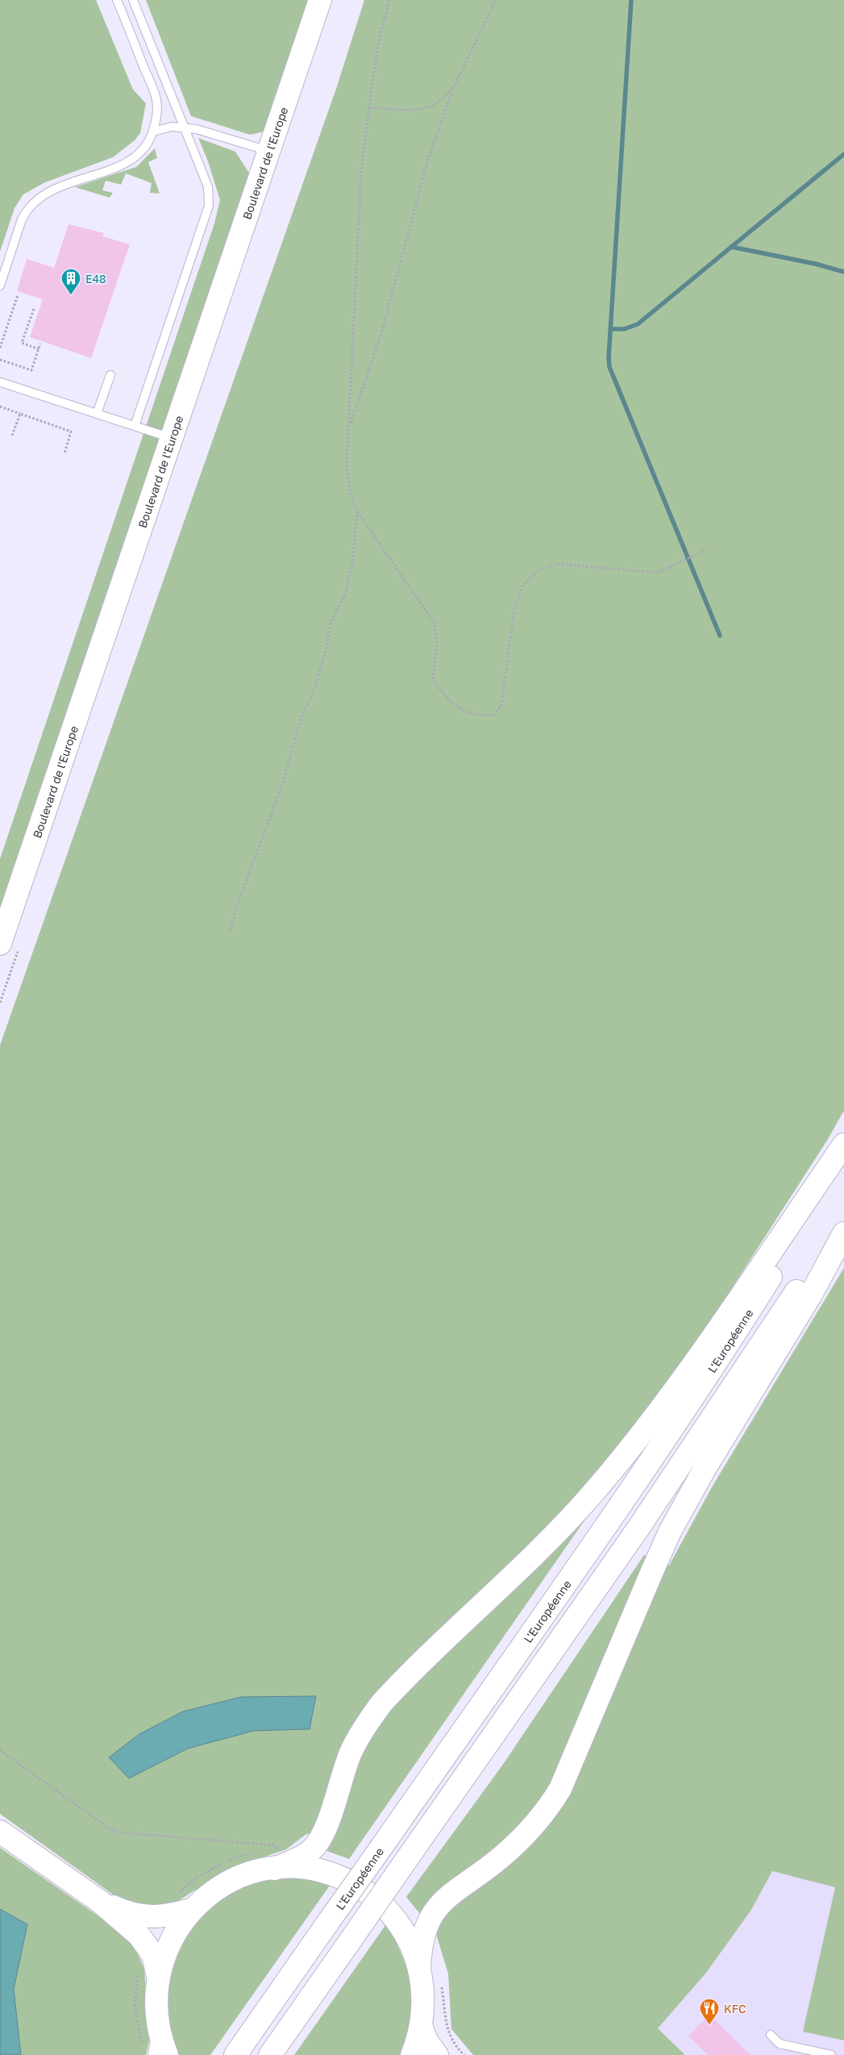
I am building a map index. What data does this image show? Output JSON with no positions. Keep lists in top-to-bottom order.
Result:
{
  "streets": {
    "main road": ["Boulevard de l'Europe", "L'Européenne"]
  },
  "places": {
    "building": ["E48"],
    "restaurant": ["KFC"]
  }
}
